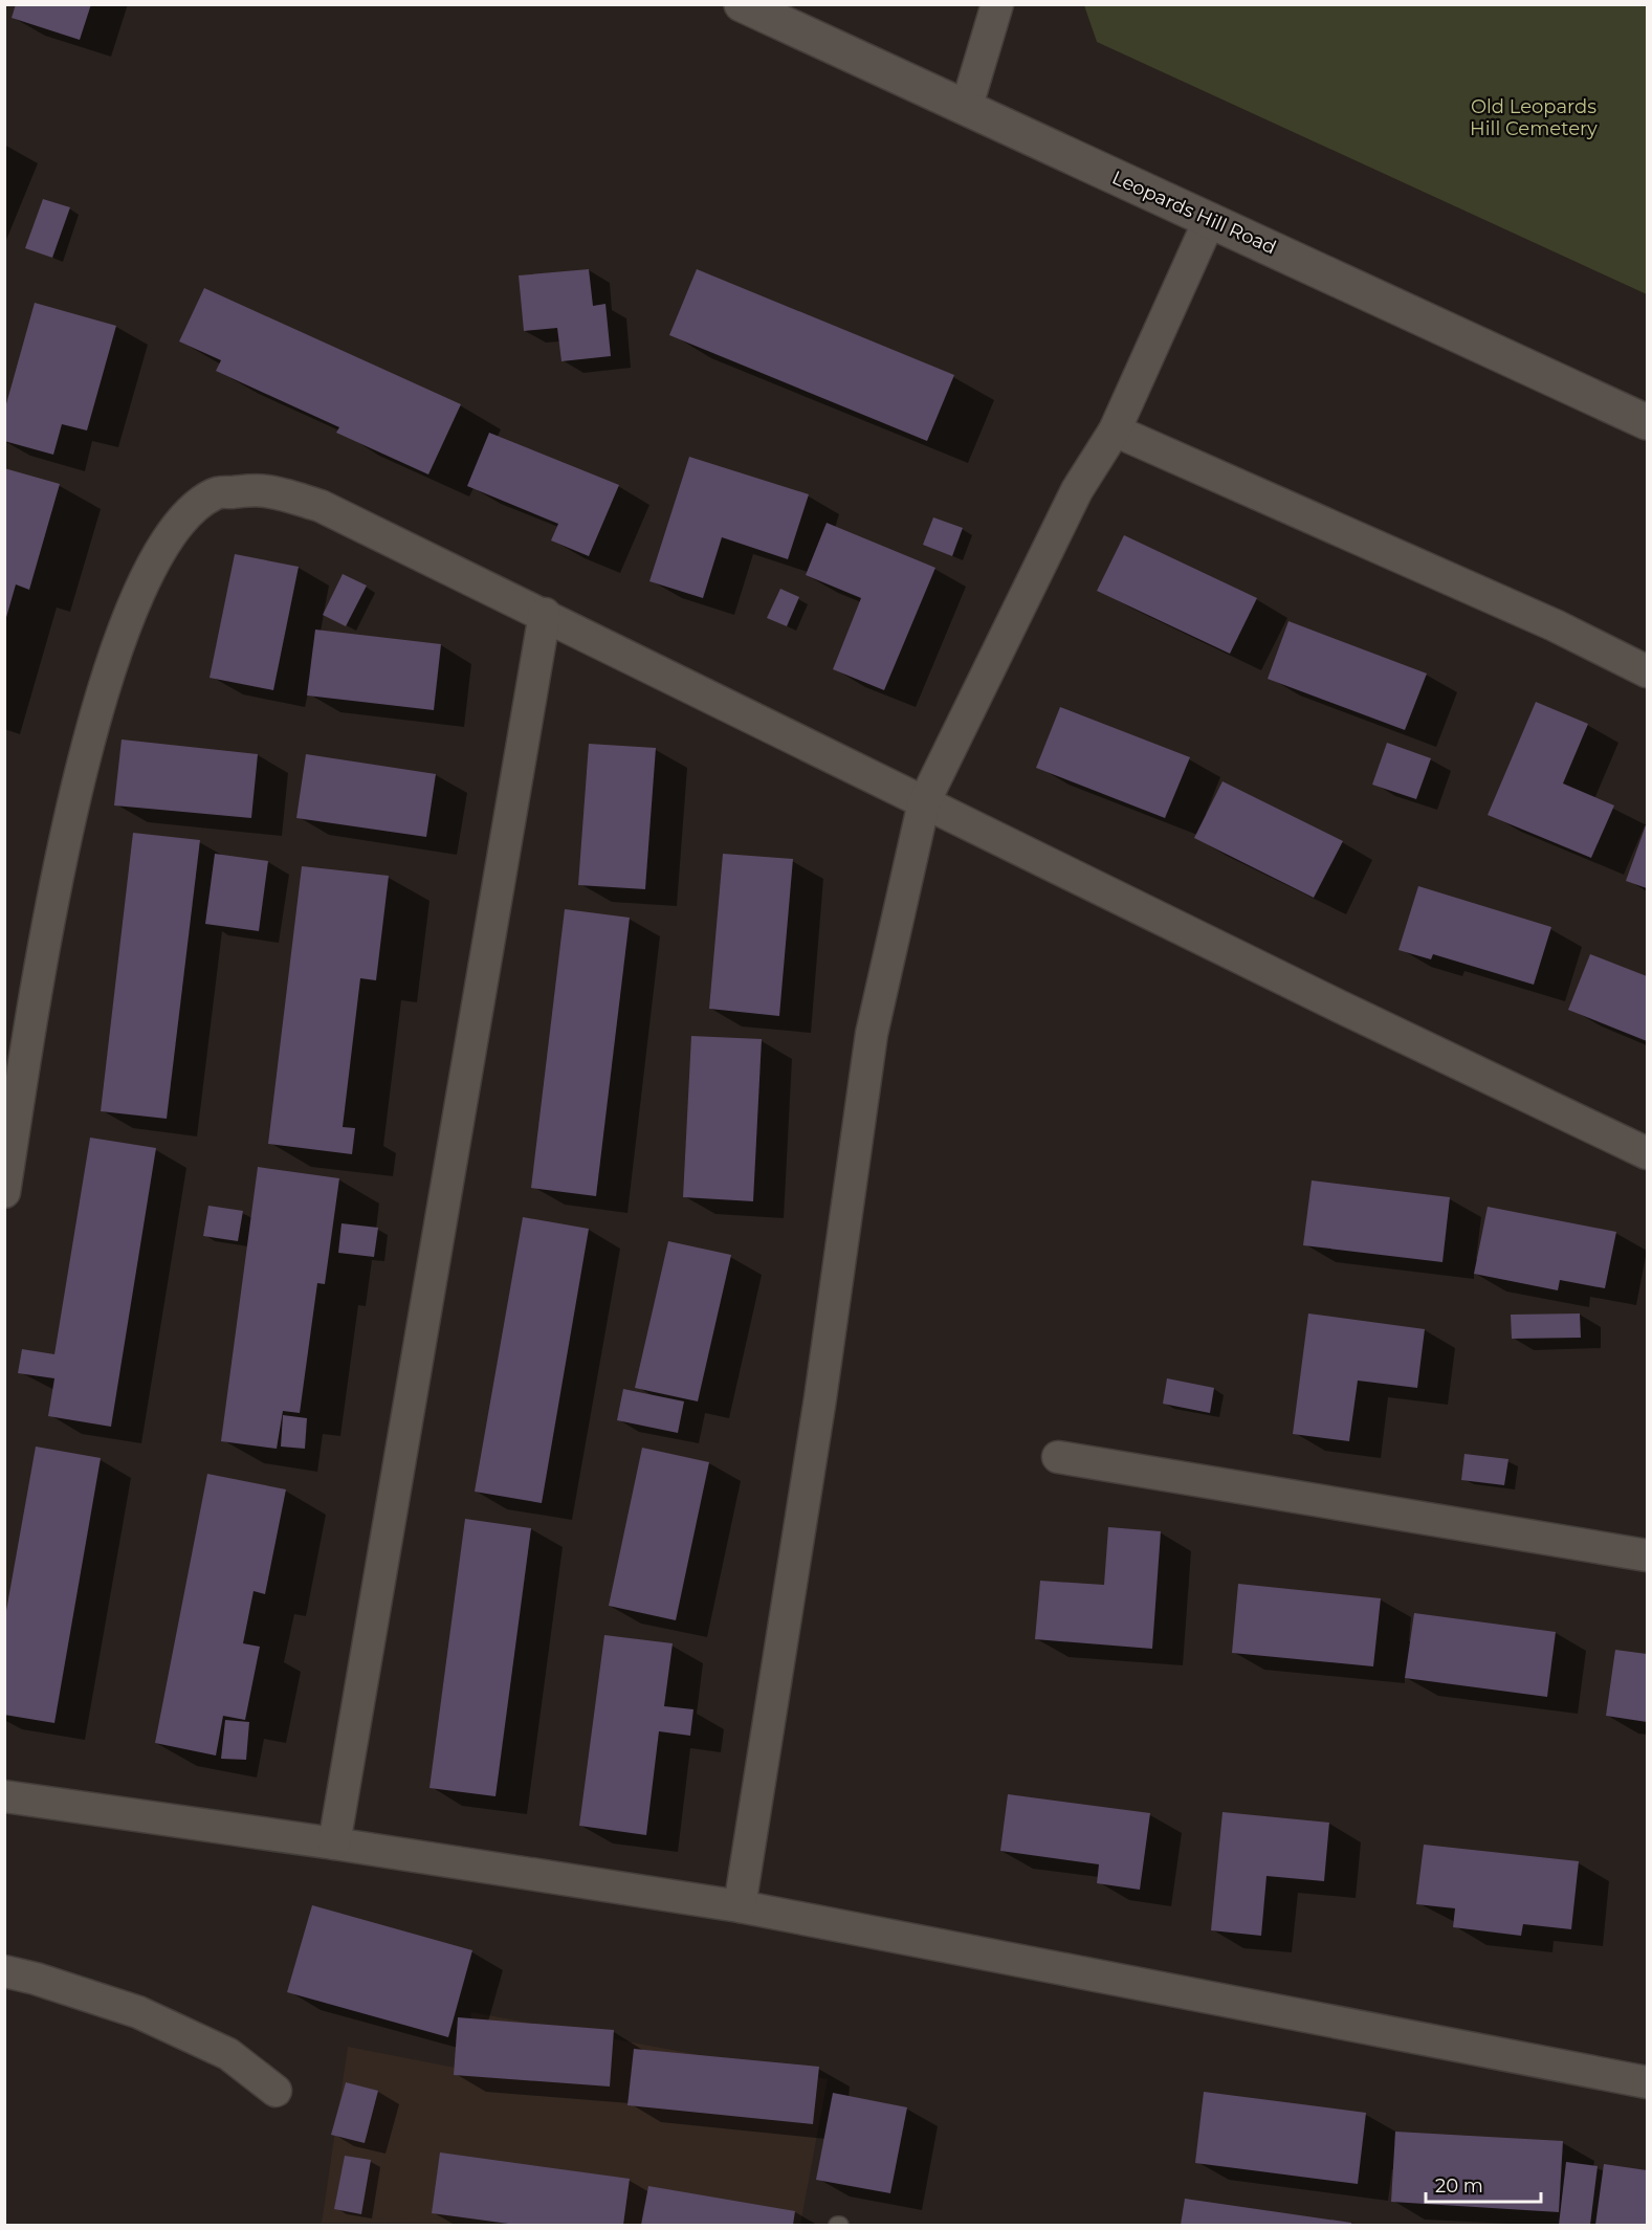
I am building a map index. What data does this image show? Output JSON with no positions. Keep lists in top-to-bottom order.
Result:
{
  "streets": {
    "main road": ["Leopards Hill Road"]
  },
  "parks": ["Old Leopards Hill Cemetery"],
  "scale_bar": "20 m"
}
